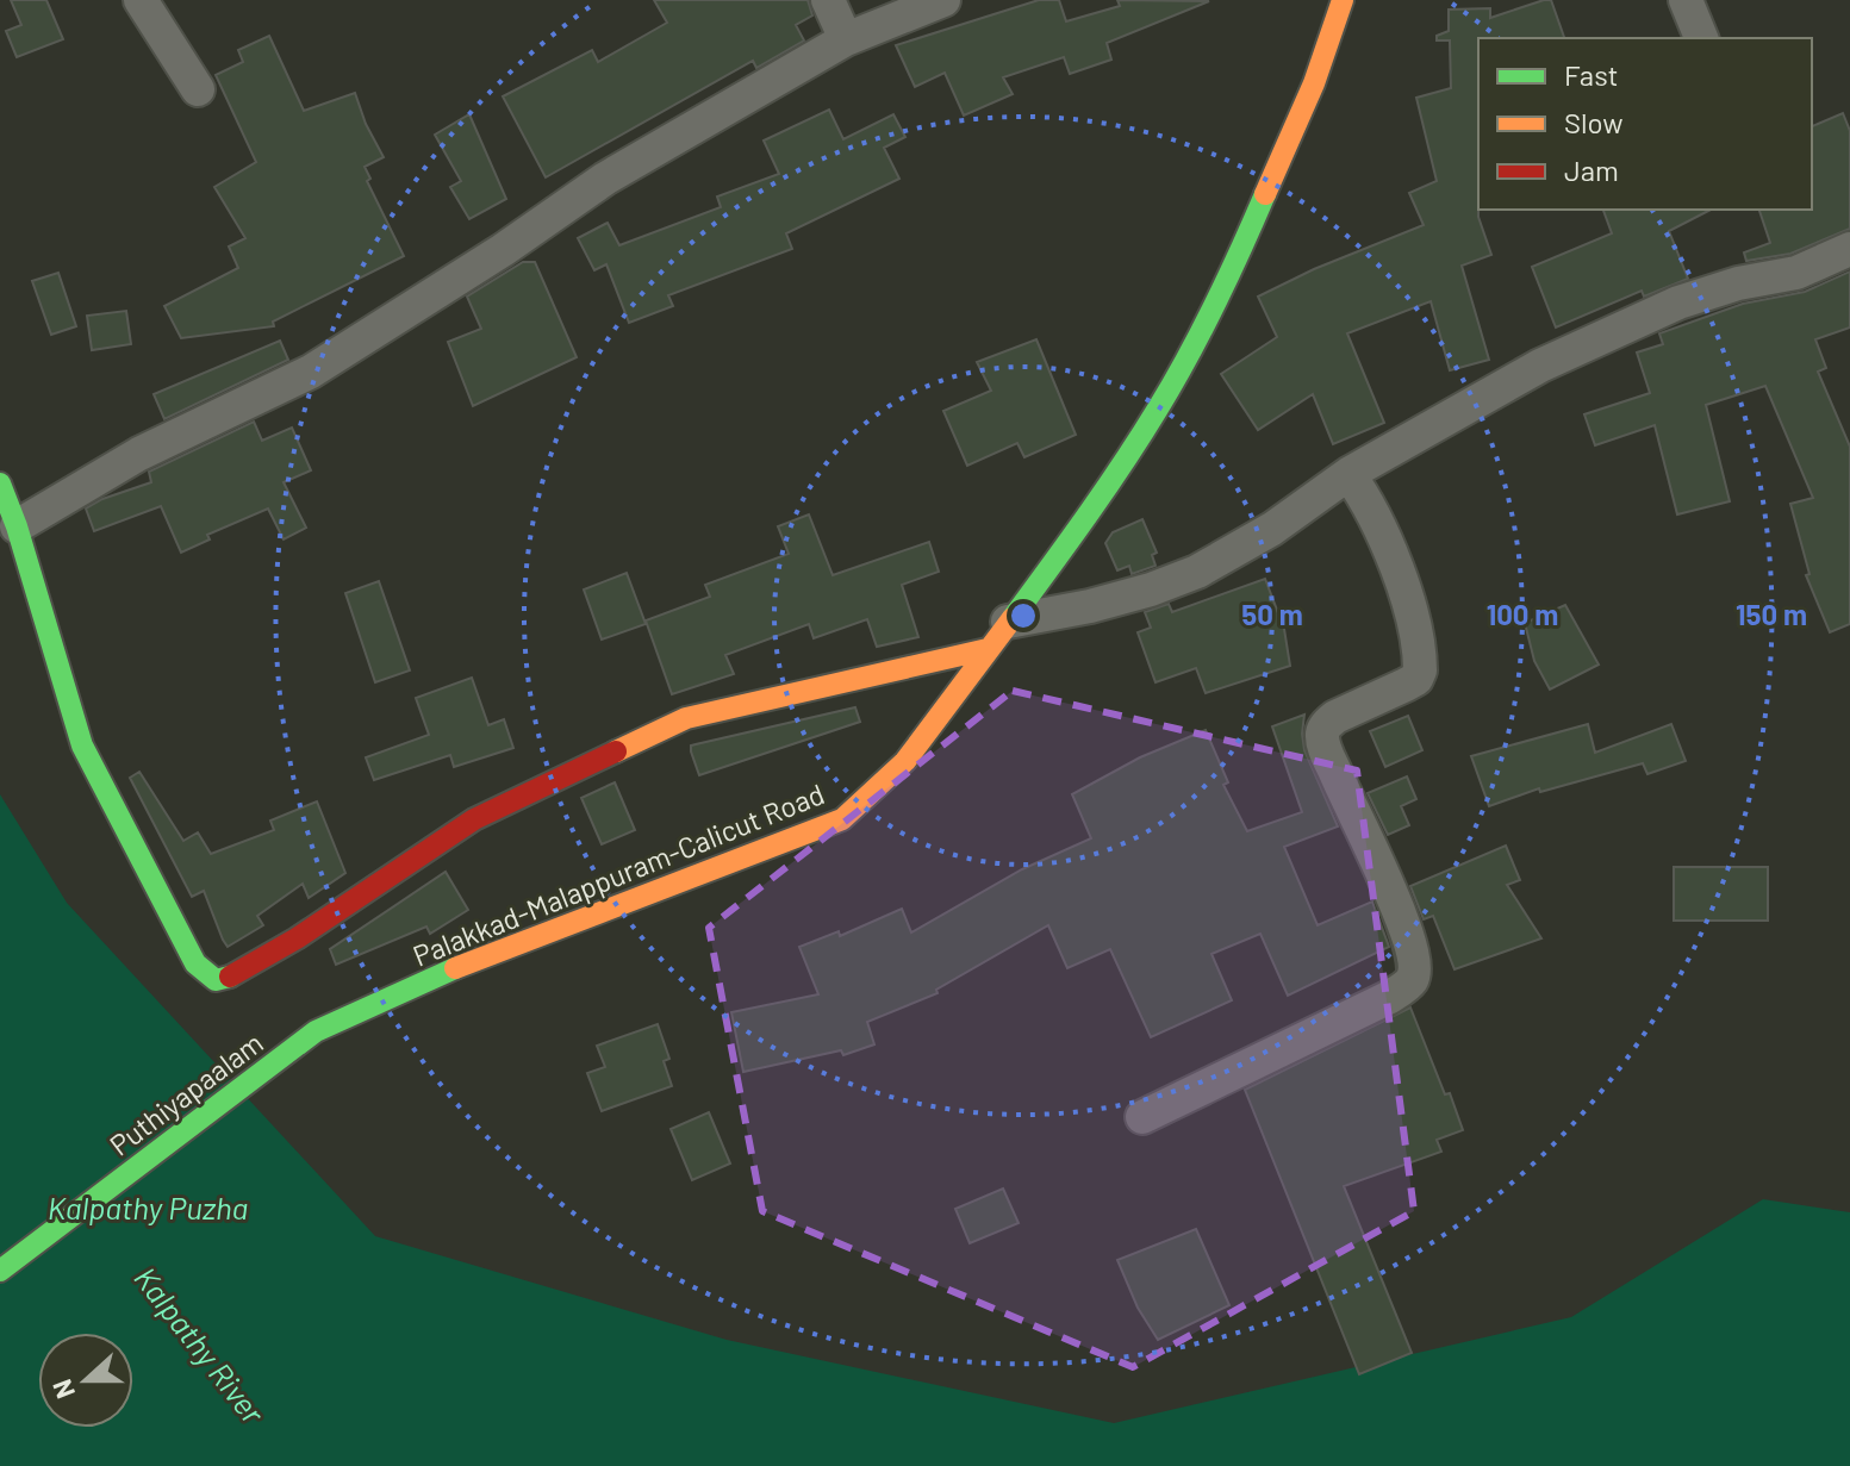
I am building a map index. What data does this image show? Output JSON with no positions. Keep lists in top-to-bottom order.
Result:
{
  "streets": {
    "main road": ["Palakkad-Malappuram-Calicut Road", "Puthiyapaalam"]
  },
  "crossings": [
    ["Palakkad-Malappuram-Calicut Road", "Puthiyapaalam"]
  ],
  "water": ["Kalpathy Puzha", "Kalpathy River"],
  "legend": ["Fast", "Slow", "Jam"],
  "north": "left",
  "rings": ["50 m", "100 m", "150 m"]
}
